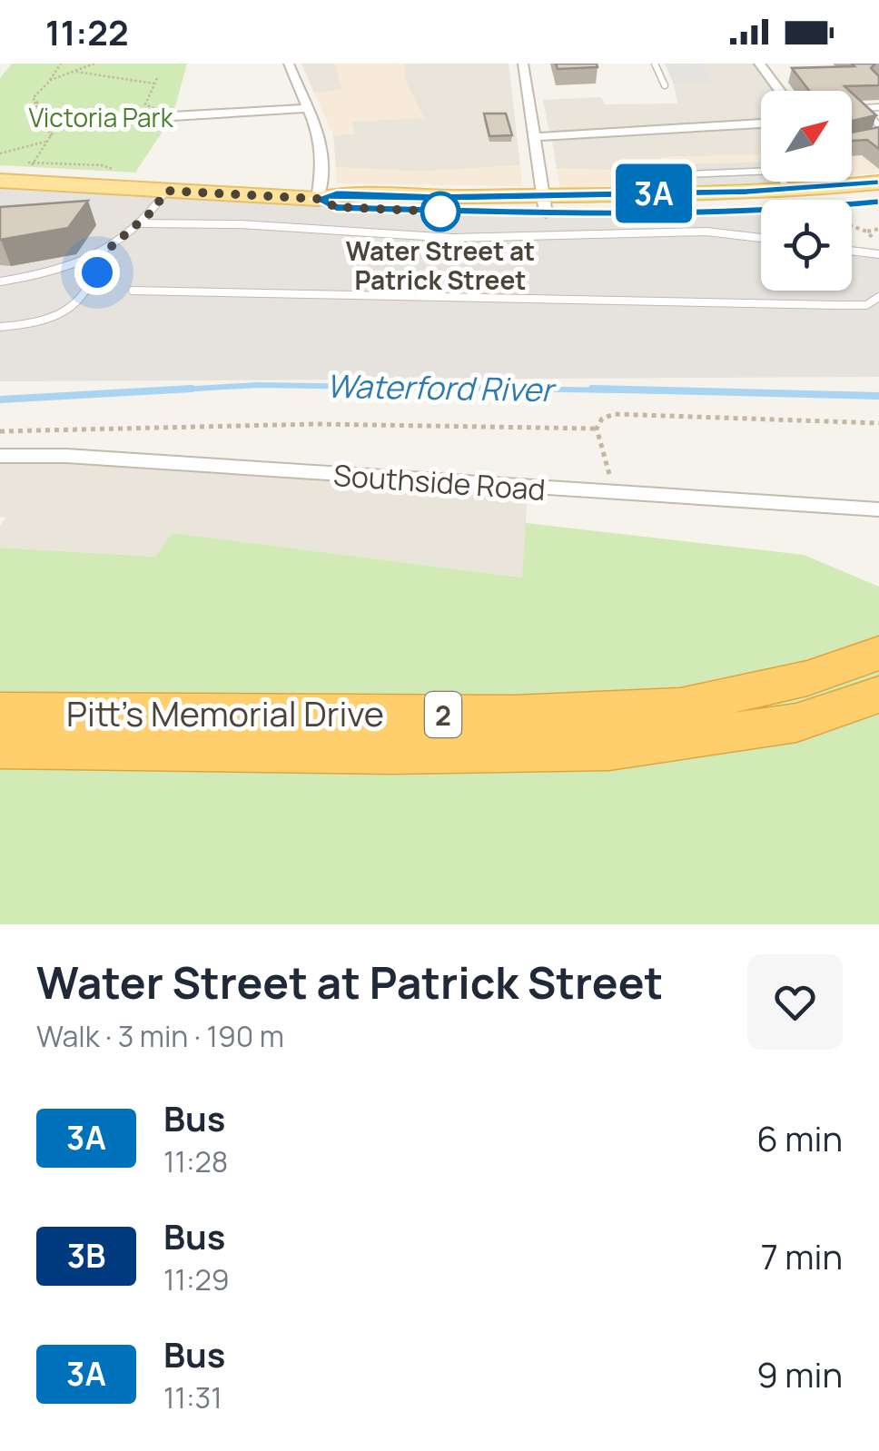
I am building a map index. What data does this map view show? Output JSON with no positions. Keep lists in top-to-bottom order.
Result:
{
  "streets": {
    "highway": ["Pitt's Memorial Drive", "2"],
    "street": ["Southside Road"]
  },
  "water": ["Waterford River"],
  "parks": ["Victoria Park"],
  "places": ["Water Street at Patrick Street"],
  "lines": ["bus line 3A"],
  "north": "top right",
  "page": {
    "status": "11:22",
    "on_map": "3A",
    "heading": ["Water Street at Patrick Street", "Walk · 3 min · 190 m"],
    "list": [
      {
        "mark": "3A",
        "name": "Bus",
        "note": "11:28",
        "value": "6 min"
      },
      {
        "mark": "3B",
        "name": "Bus",
        "note": "11:29",
        "value": "7 min"
      },
      {
        "mark": "3A",
        "name": "Bus",
        "note": "11:31",
        "value": "9 min"
      }
    ]
  }
}
